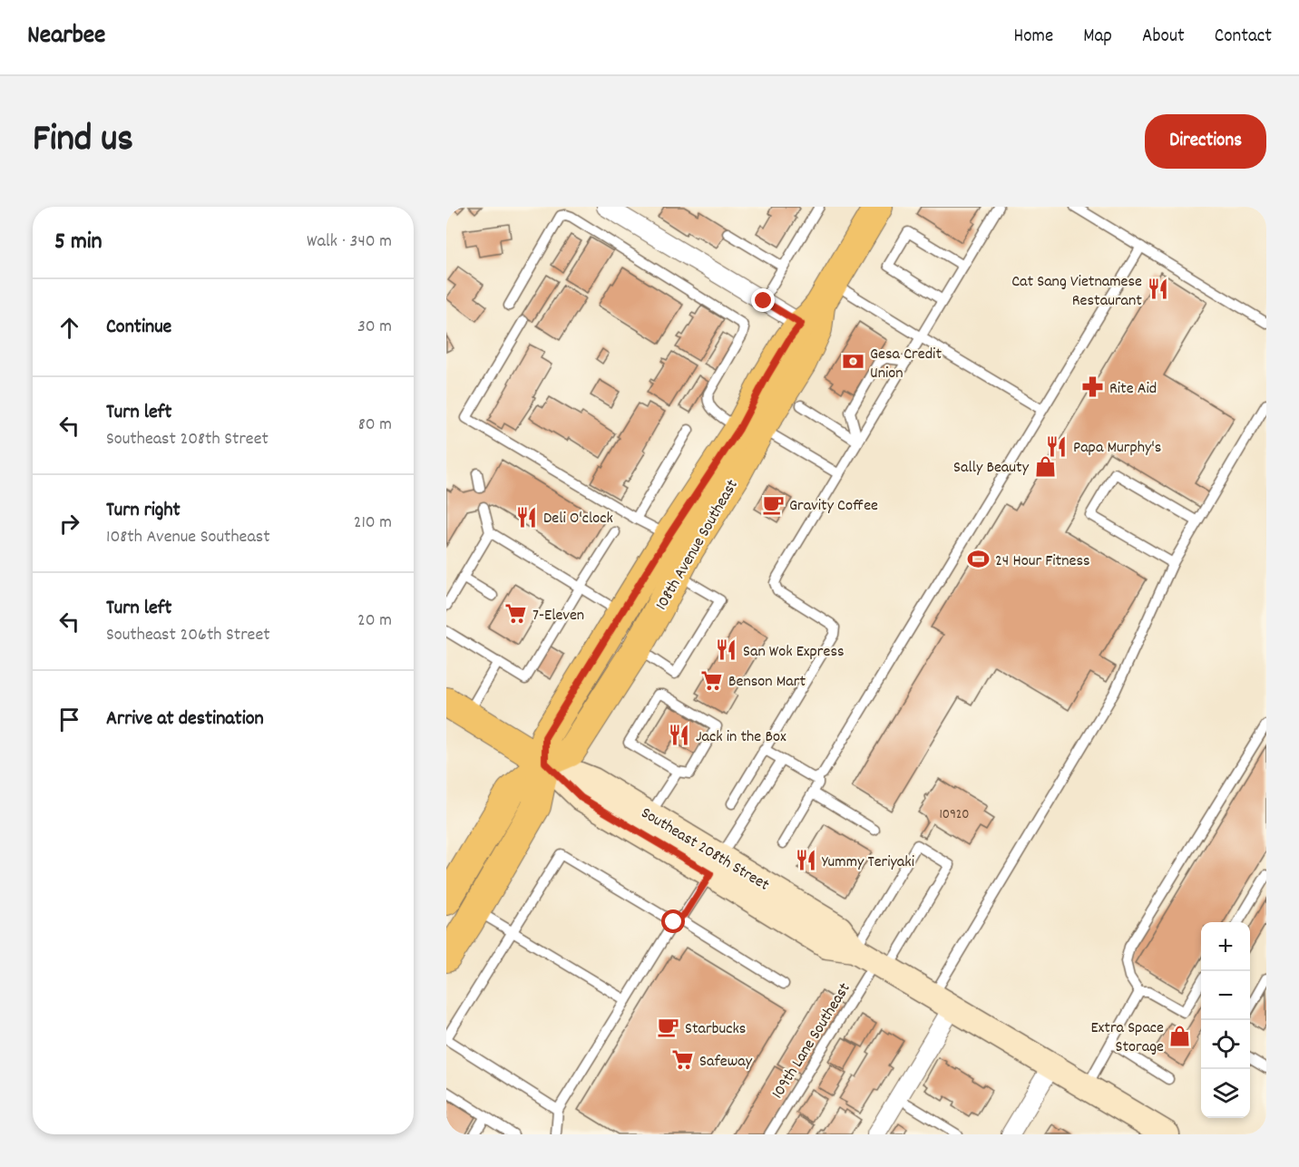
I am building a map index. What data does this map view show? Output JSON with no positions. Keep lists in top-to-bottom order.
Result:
{
  "streets": {
    "main road": ["108th Avenue Southeast", "Southeast 208th Street"],
    "lane": ["109th Lane Southeast"]
  },
  "crossings": [
    ["108th Avenue Southeast", "Southeast 208th Street"],
    ["Southeast 208th Street", "109th Lane Southeast"]
  ],
  "places": {
    "restaurant": [
      "Cat Sang Vietnamese Restaurant",
      "Papa Murphy's",
      "Deli O'clock",
      "San Wok Express",
      "Jack in the Box",
      "Yummy Teriyaki"
    ],
    "bank": ["Gesa Credit Union"],
    "pharmacy": ["Rite Aid"],
    "shop": ["Sally Beauty", "Extra Space Storage"],
    "cafe": ["Gravity Coffee", "Starbucks"],
    "sports": ["24 Hour Fitness"],
    "supermarket": ["7-Eleven", "Benson Mart", "Safeway"]
  },
  "house_numbers": ["10920"],
  "page": {
    "header": "Nearbee",
    "nav": [
      "Home",
      "Map",
      "About",
      "Contact"
    ],
    "title": "Find us",
    "buttons": "Directions",
    "heading": ["5 min", "Walk · 340 m"],
    "list": [
      ["Continue", "30 m"],
      ["Turn left", "Southeast 208th Street", "80 m"],
      ["Turn right", "108th Avenue Southeast", "210 m"],
      ["Turn left", "Southeast 206th Street", "20 m"],
      "Arrive at destination"
    ],
    "map_buttons": ["+", "−"]
  }
}
